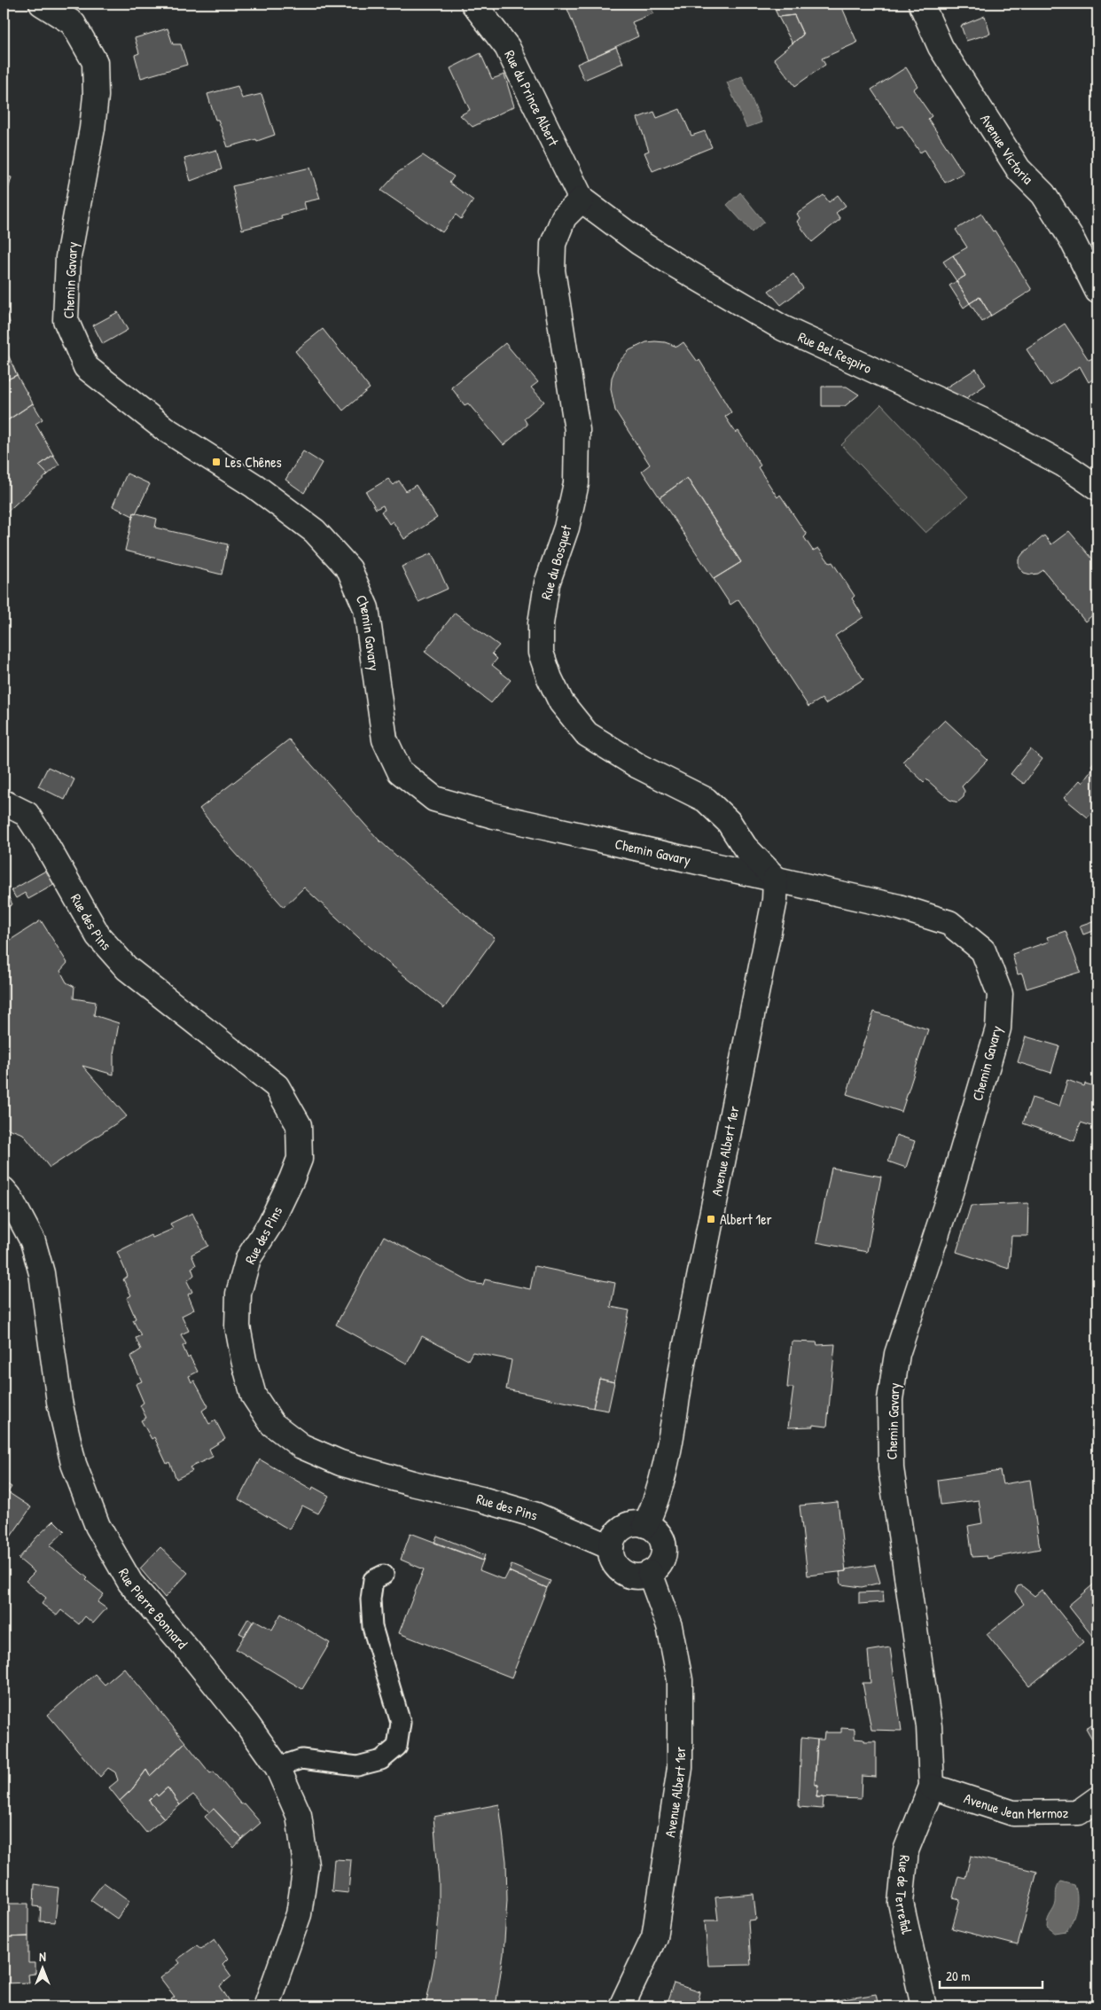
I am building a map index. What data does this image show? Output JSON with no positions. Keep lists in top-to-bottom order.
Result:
{
  "streets": {
    "street": [
      "Rue du Prince Albert",
      "Avenue Victoria",
      "Chemin Gavary",
      "Rue Bel Respiro",
      "Rue du Bosquet",
      "Rue des Pins",
      "Avenue Albert 1er",
      "Rue Pierre Bonnard",
      "Avenue Jean Mermoz",
      "Rue de Terrefial"
    ]
  },
  "crossings": [
    ["Rue du Prince Albert", "Rue Bel Respiro"],
    ["Rue du Prince Albert", "Rue du Bosquet"],
    ["Chemin Gavary", "Rue du Bosquet"],
    ["Chemin Gavary", "Avenue Albert 1er"],
    ["Chemin Gavary", "Avenue Jean Mermoz"],
    ["Chemin Gavary", "Rue de Terrefial"],
    ["Rue Bel Respiro", "Rue du Bosquet"],
    ["Rue du Bosquet", "Avenue Albert 1er"],
    ["Rue des Pins", "Avenue Albert 1er"],
    ["Avenue Jean Mermoz", "Rue de Terrefial"]
  ],
  "places": {
    "transit": ["Les Chênes", "Albert 1er"]
  },
  "scale_bar": "20 m",
  "north": "top"
}
